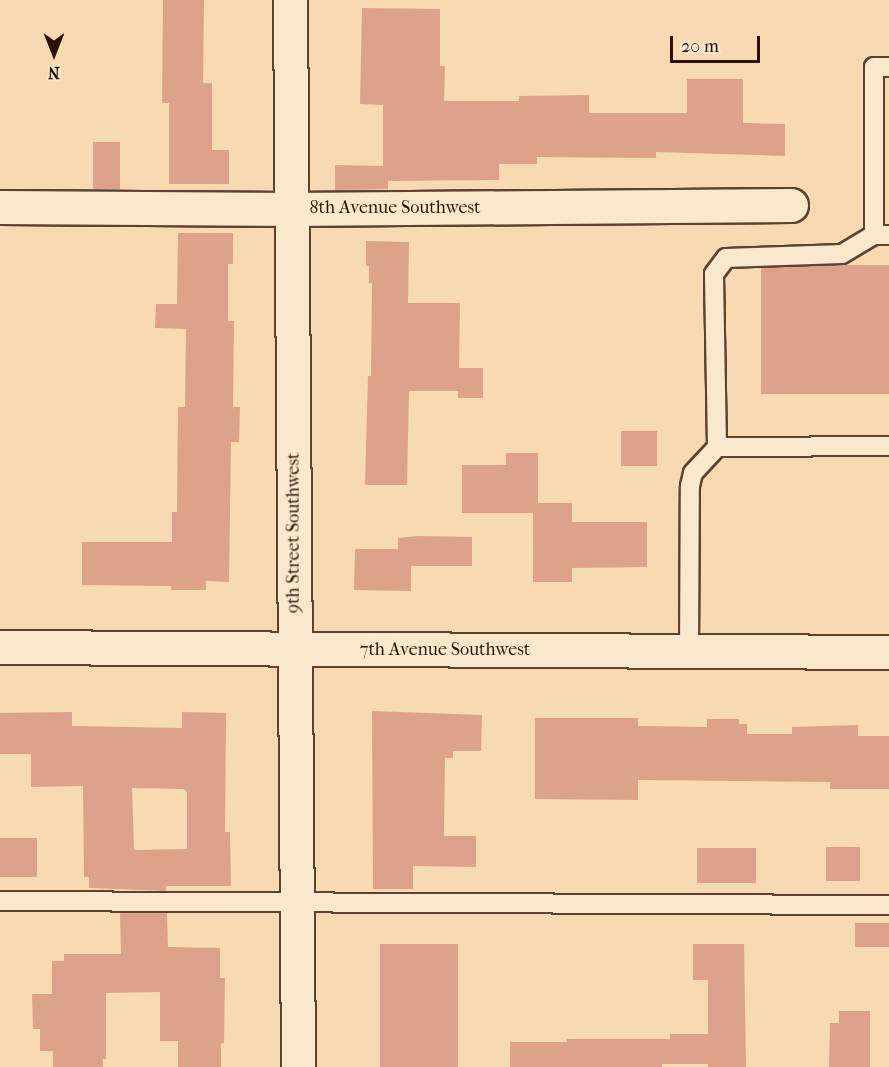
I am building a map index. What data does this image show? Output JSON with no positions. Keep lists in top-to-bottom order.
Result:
{
  "streets": {
    "street": ["8th Avenue Southwest", "9th Street Southwest", "7th Avenue Southwest"]
  },
  "crossings": [
    ["8th Avenue Southwest", "9th Street Southwest"],
    ["9th Street Southwest", "7th Avenue Southwest"]
  ],
  "scale_bar": "20 m",
  "north": "bottom"
}
